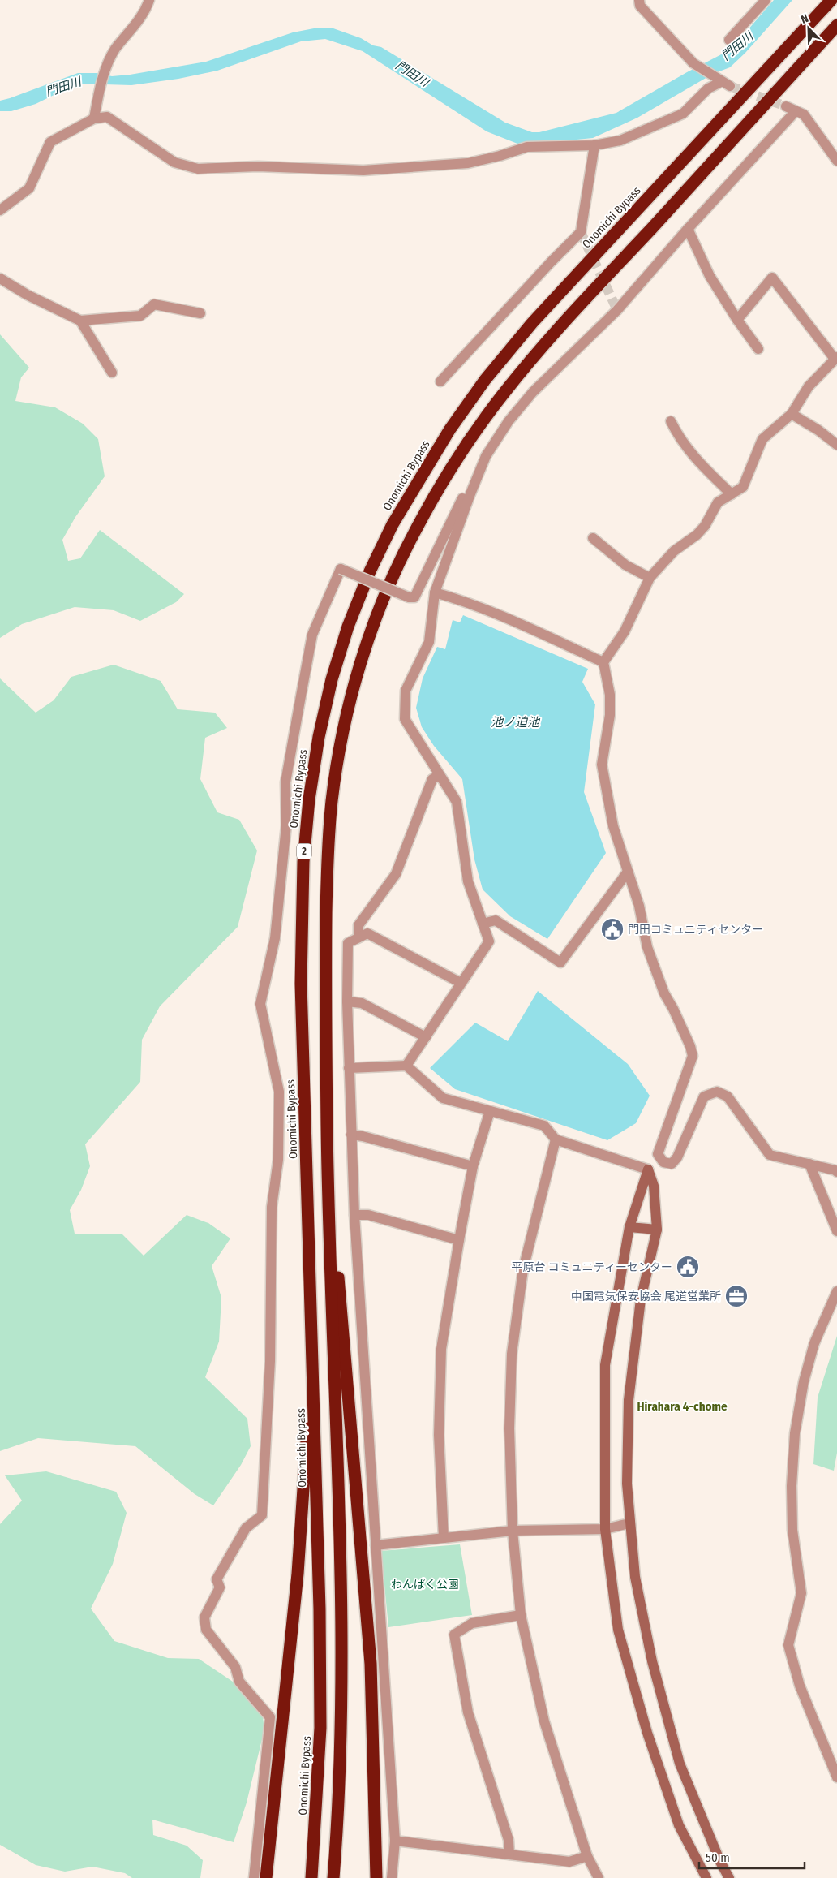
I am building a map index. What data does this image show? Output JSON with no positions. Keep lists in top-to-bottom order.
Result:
{
  "streets": {
    "highway": ["Onomichi Bypass", "2"]
  },
  "districts": ["Hirahara 4-chome"],
  "water": ["門田川", "池ノ迫池"],
  "parks": ["わんぱく公園"],
  "places": {
    "public building": ["門田コミュニティセンター", "平原台 コミュニティーセンター"],
    "office": ["中国電気保安協会 尾道営業所"]
  },
  "scale_bar": "50 m",
  "north": "top left"
}
